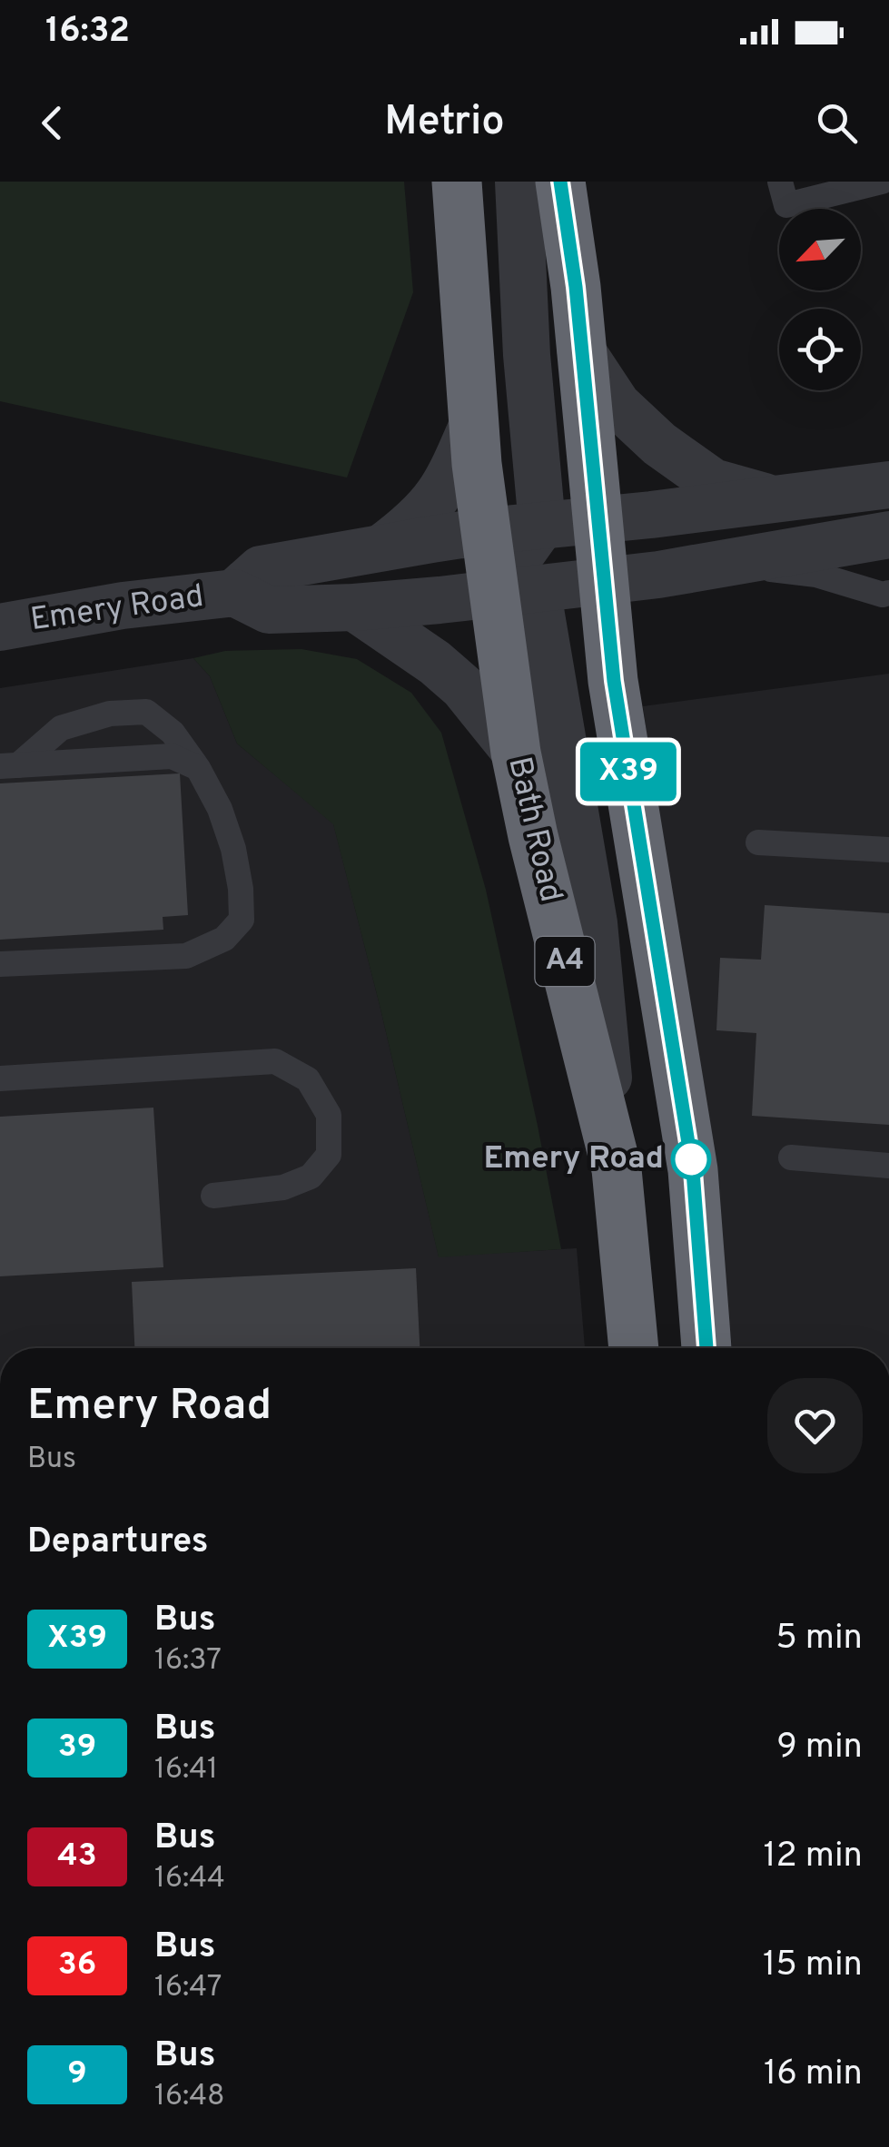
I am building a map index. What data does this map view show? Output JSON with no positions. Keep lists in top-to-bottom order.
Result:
{
  "streets": {
    "highway": ["Bath Road", "A4"],
    "street": ["Emery Road"]
  },
  "crossings": [
    ["Emery Road", "Bath Road"]
  ],
  "places": ["Emery Road"],
  "lines": ["bus line X39"],
  "north": "bottom left",
  "page": {
    "status": "16:32",
    "header": "Metrio",
    "on_map": "X39",
    "heading": [
      ["Emery Road", "Bus"],
      "Departures"
    ],
    "list": [
      {
        "mark": "X39",
        "name": "Bus",
        "note": "16:37",
        "value": "5 min"
      },
      {
        "mark": "39",
        "name": "Bus",
        "note": "16:41",
        "value": "9 min"
      },
      {
        "mark": "43",
        "name": "Bus",
        "note": "16:44",
        "value": "12 min"
      },
      {
        "mark": "36",
        "name": "Bus",
        "note": "16:47",
        "value": "15 min"
      },
      {
        "mark": "9",
        "name": "Bus",
        "note": "16:48",
        "value": "16 min"
      }
    ]
  }
}
